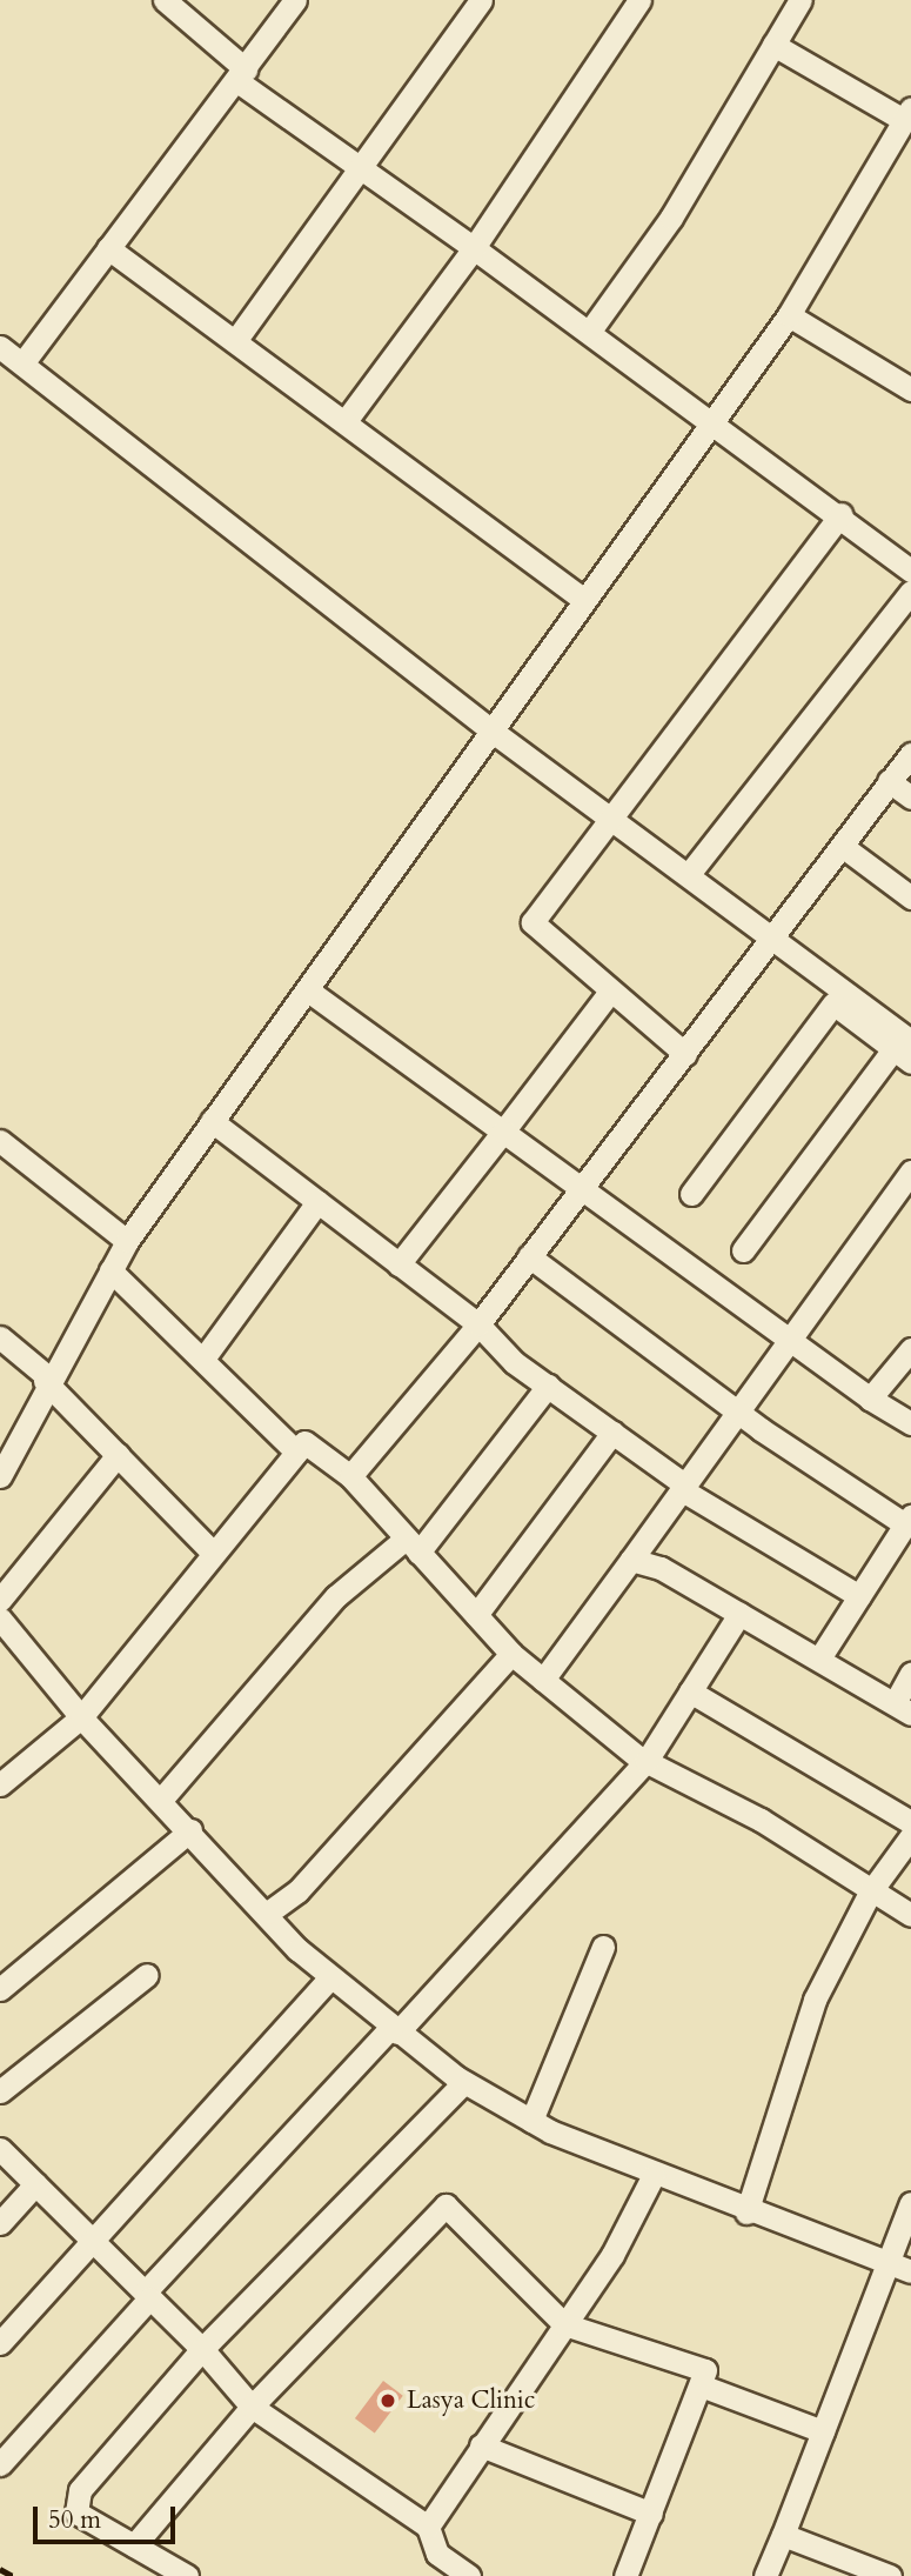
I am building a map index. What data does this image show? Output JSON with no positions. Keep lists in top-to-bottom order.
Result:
{
  "places": ["Lasya Clinic"],
  "scale_bar": "50 m"
}
